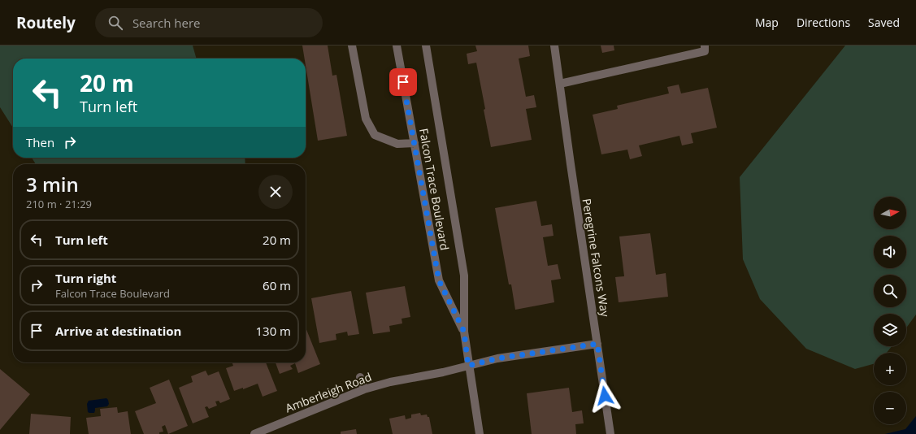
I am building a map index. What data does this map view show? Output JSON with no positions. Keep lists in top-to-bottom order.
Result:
{
  "streets": {
    "street": ["Falcon Trace Boulevard", "Peregrine Falcons Way", "Amberleigh Road"]
  },
  "crossings": [
    ["Falcon Trace Boulevard", "Amberleigh Road"],
    ["Peregrine Falcons Way", "Amberleigh Road"]
  ],
  "north": "right",
  "page": {
    "header": "Routely",
    "search": "Search here",
    "nav": ["Map", "Directions", "Saved"],
    "turn": ["20 m", "Turn left"],
    "then": "Then",
    "heading": ["3 min", "210 m · 21:29"],
    "map_buttons": ["+", "−"],
    "list": [
      {
        "name": "Turn left",
        "value": "20 m"
      },
      {
        "name": "Turn right",
        "note": "Falcon Trace Boulevard",
        "value": "60 m"
      },
      {
        "name": "Arrive at destination",
        "value": "130 m"
      }
    ]
  }
}
